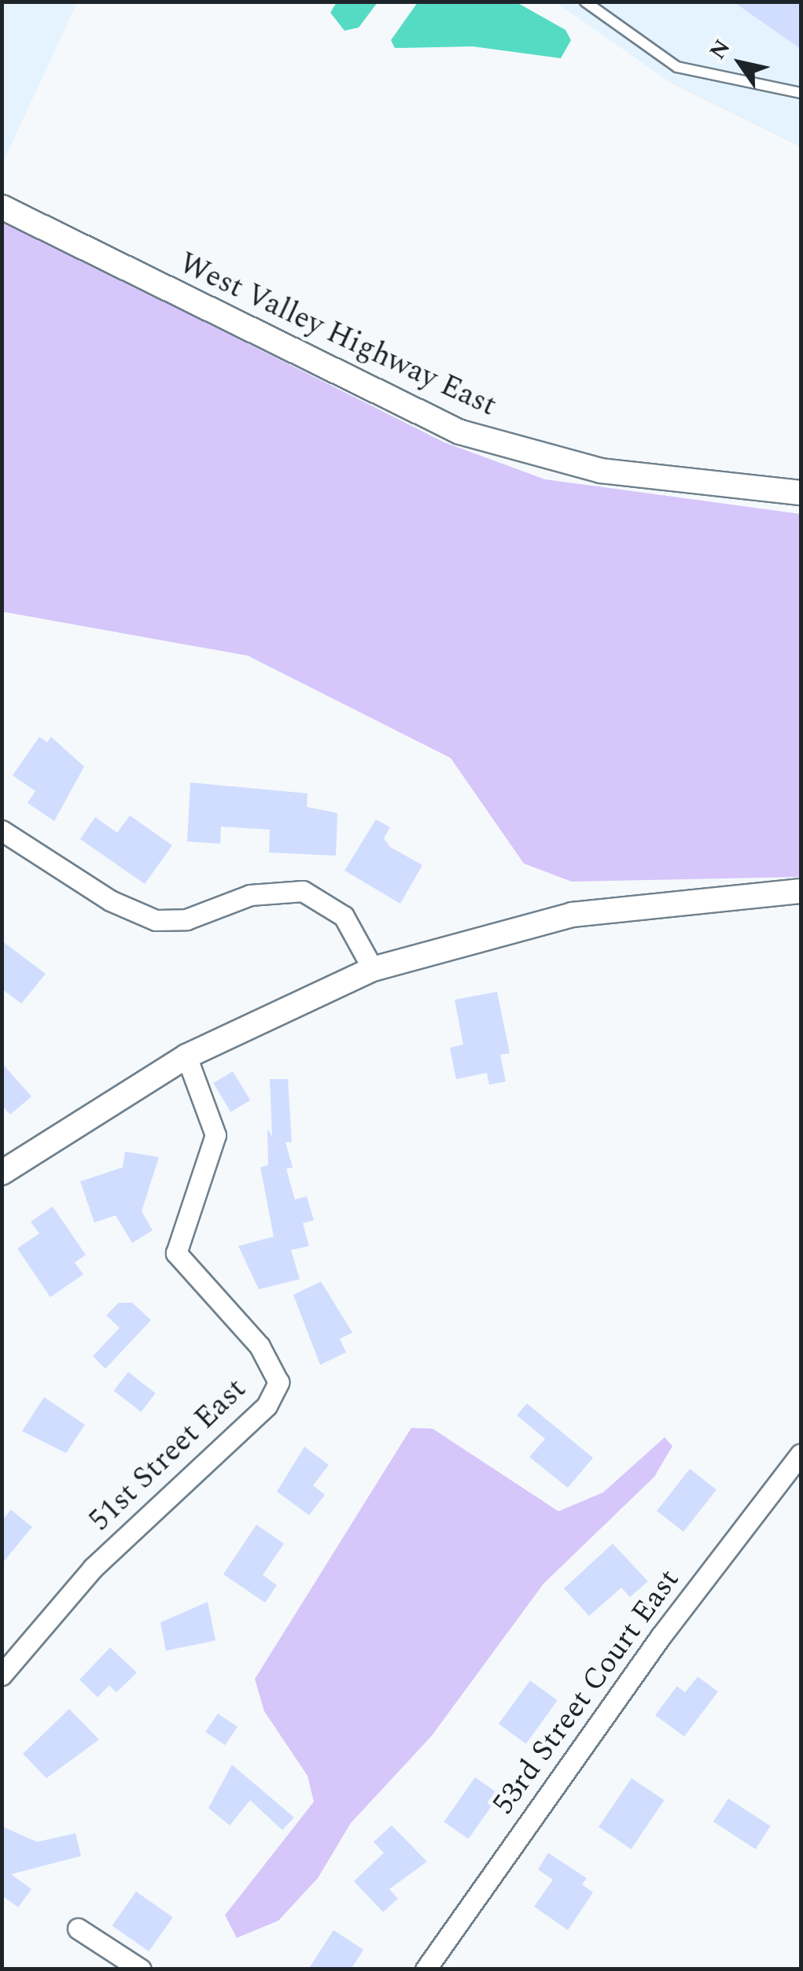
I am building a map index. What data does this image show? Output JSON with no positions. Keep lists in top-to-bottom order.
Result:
{
  "streets": {
    "street": ["West Valley Highway East", "51st Street East", "53rd Street Court East"]
  },
  "north": "top left"
}
